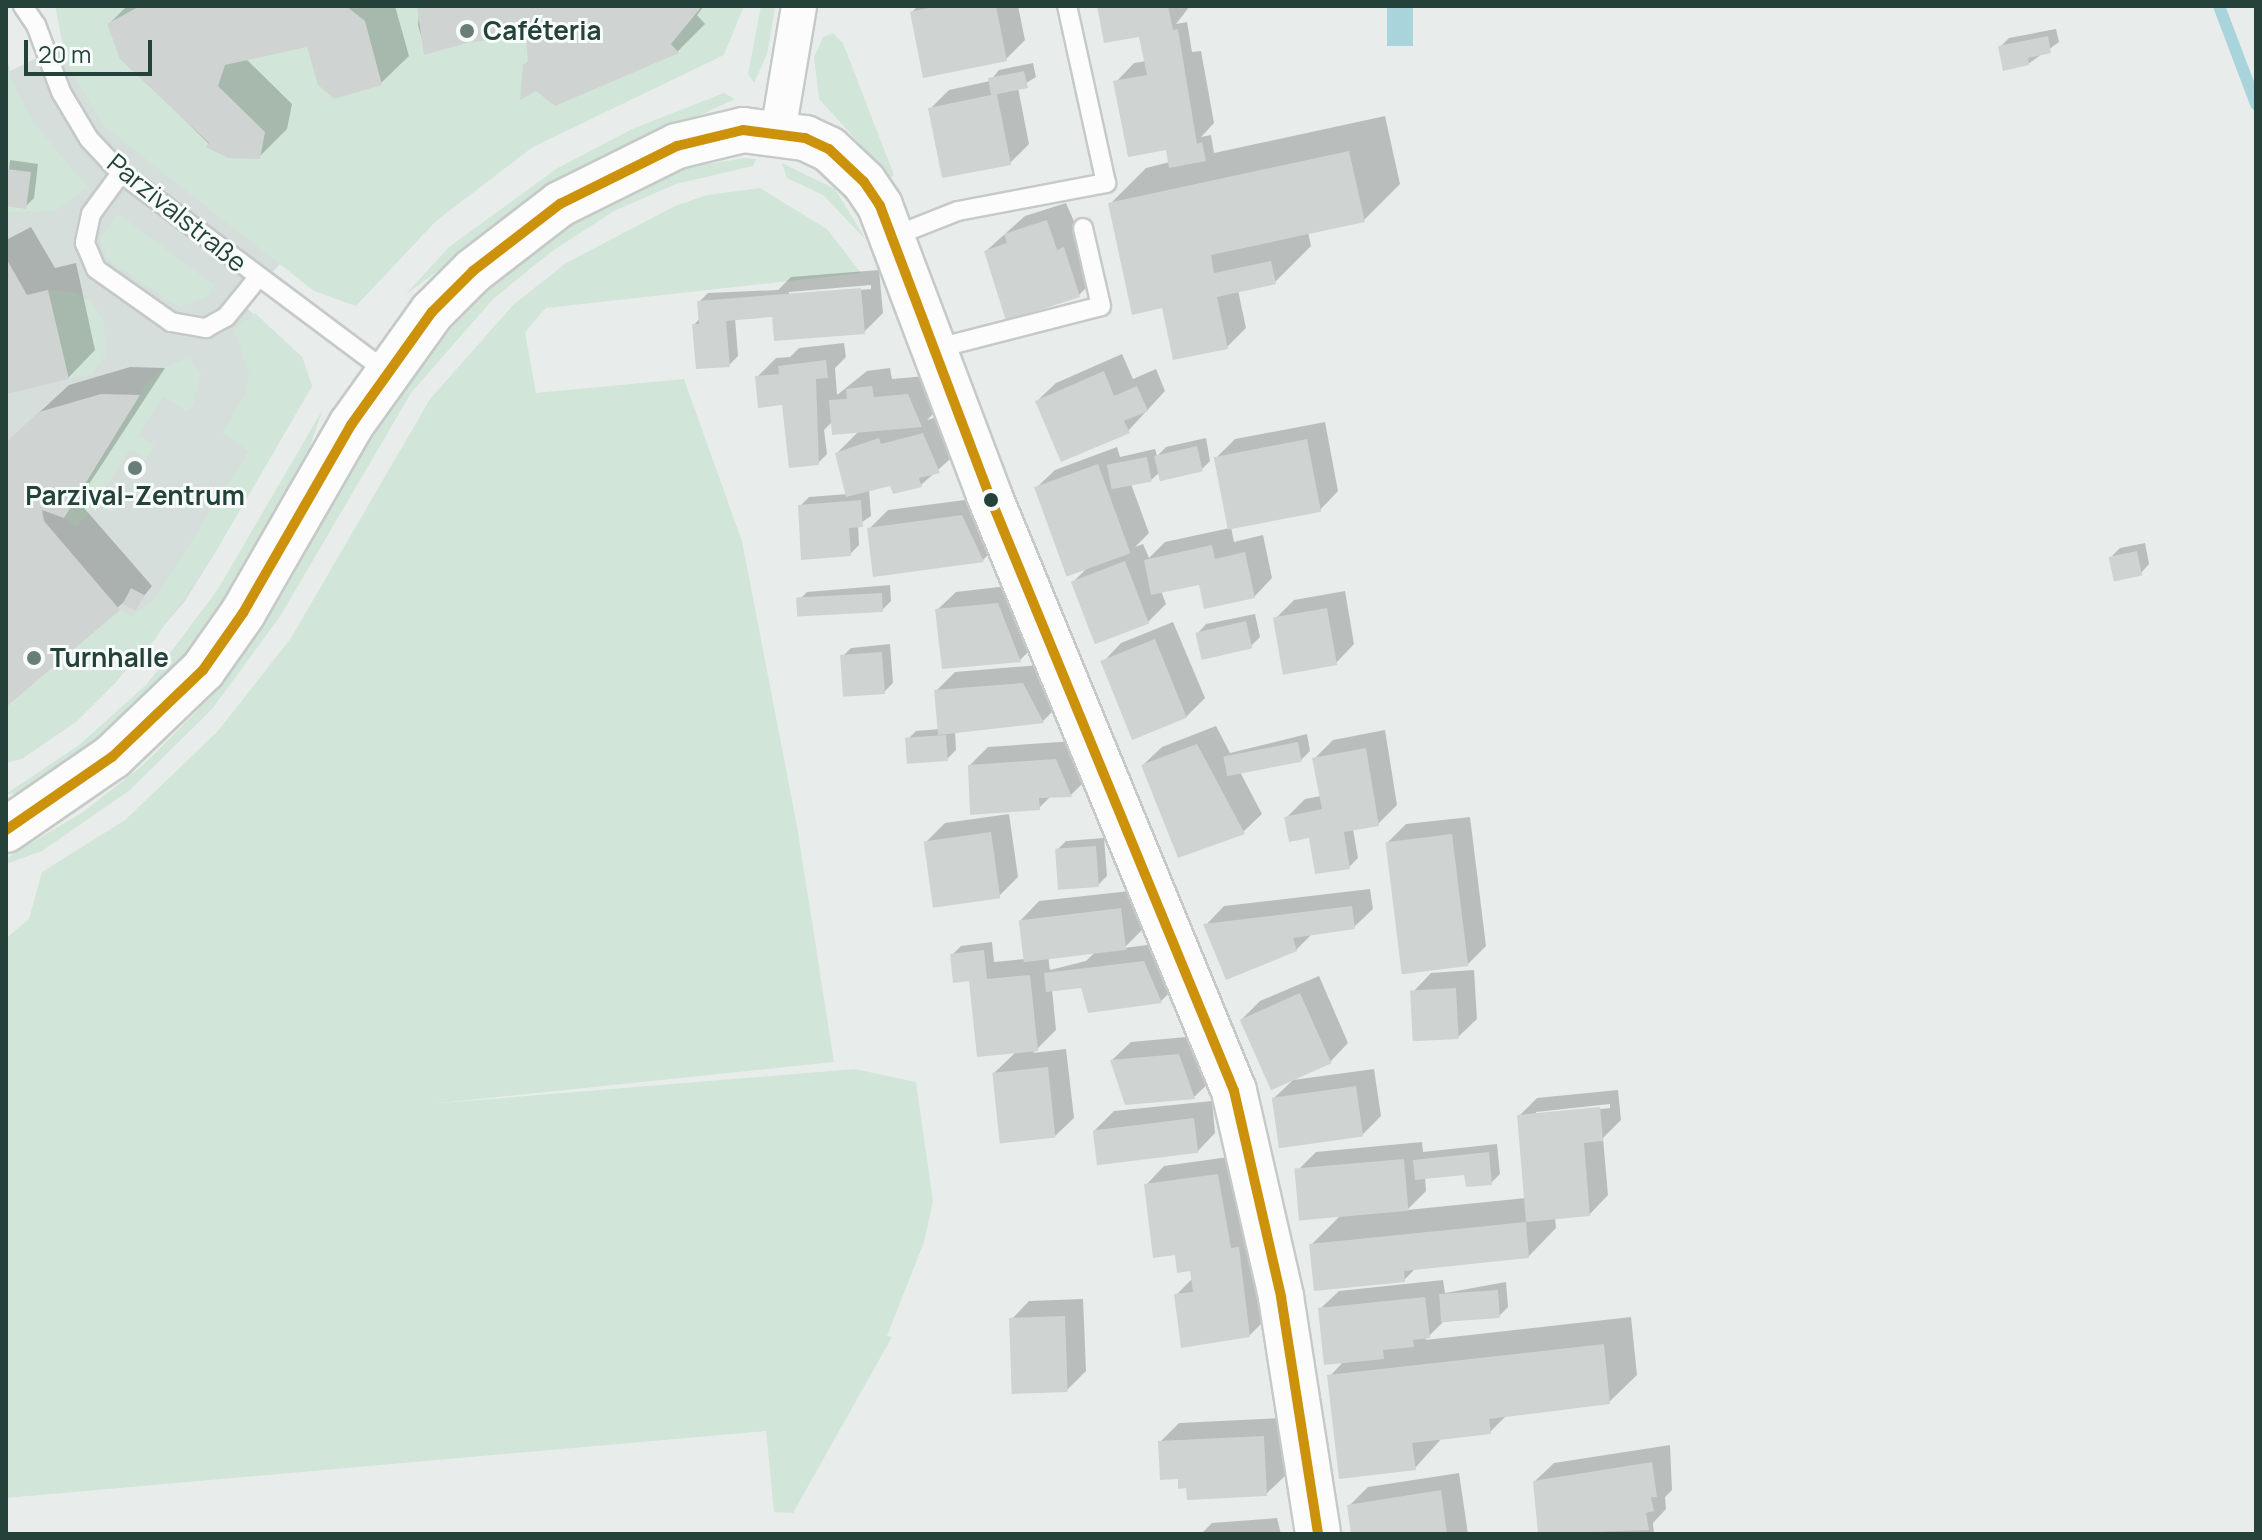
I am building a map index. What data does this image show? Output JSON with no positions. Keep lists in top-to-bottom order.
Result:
{
  "streets": {
    "lane": ["Parzivalstraße"]
  },
  "places": ["Caféteria", "Parzival-Zentrum", "Turnhalle"],
  "scale_bar": "20 m"
}
